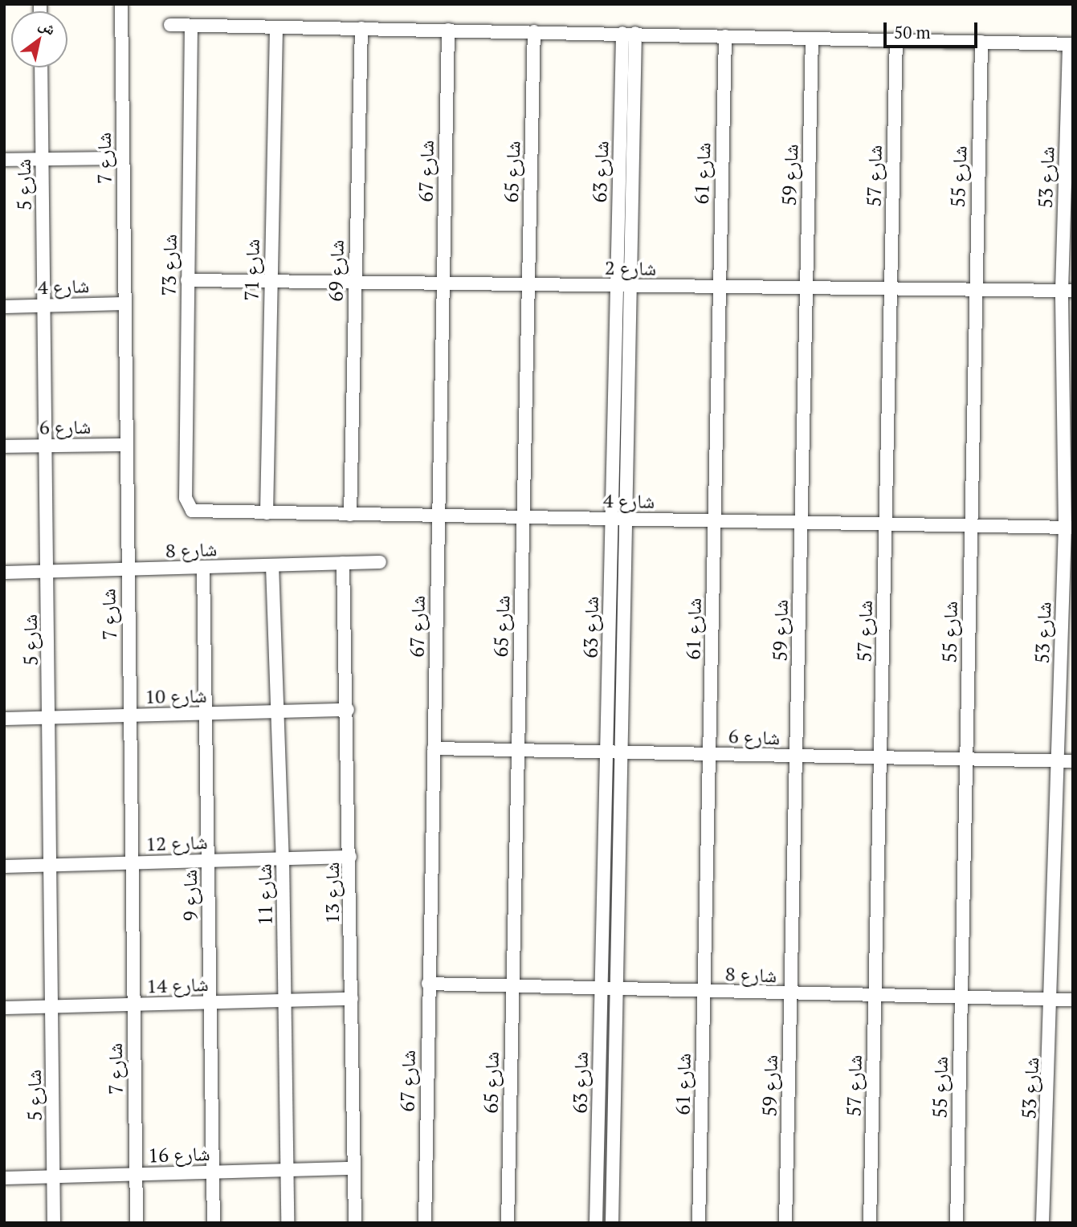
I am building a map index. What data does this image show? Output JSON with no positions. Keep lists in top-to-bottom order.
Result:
{
  "streets": {
    "street": [
      "شارع 7",
      "شارع 67",
      "شارع 65",
      "شارع 63",
      "شارع 61",
      "شارع 59",
      "شارع 57",
      "شارع 55",
      "شارع 53",
      "شارع 5",
      "شارع 73",
      "شارع 2",
      "شارع 71",
      "شارع 69",
      "شارع 4",
      "شارع 6",
      "شارع 8",
      "شارع 10",
      "شارع 12",
      "شارع 13",
      "شارع 11",
      "شارع 9",
      "شارع 14",
      "شارع 16"
    ]
  },
  "crossings": [
    ["شارع 7", "شارع 4"],
    ["شارع 7", "شارع 6"],
    ["شارع 7", "شارع 8"],
    ["شارع 7", "شارع 10"],
    ["شارع 7", "شارع 12"],
    ["شارع 7", "شارع 14"],
    ["شارع 7", "شارع 16"],
    ["شارع 67", "شارع 2"],
    ["شارع 67", "شارع 4"],
    ["شارع 67", "شارع 6"],
    ["شارع 67", "شارع 8"],
    ["شارع 65", "شارع 2"],
    ["شارع 65", "شارع 4"],
    ["شارع 65", "شارع 6"],
    ["شارع 65", "شارع 8"],
    ["شارع 63", "شارع 2"],
    ["شارع 63", "شارع 4"],
    ["شارع 63", "شارع 6"],
    ["شارع 63", "شارع 8"],
    ["شارع 61", "شارع 2"],
    ["شارع 61", "شارع 4"],
    ["شارع 61", "شارع 6"],
    ["شارع 61", "شارع 8"],
    ["شارع 59", "شارع 2"],
    ["شارع 59", "شارع 4"],
    ["شارع 59", "شارع 6"],
    ["شارع 59", "شارع 8"],
    ["شارع 57", "شارع 2"],
    ["شارع 57", "شارع 4"],
    ["شارع 57", "شارع 6"],
    ["شارع 57", "شارع 8"],
    ["شارع 55", "شارع 2"],
    ["شارع 55", "شارع 4"],
    ["شارع 55", "شارع 6"],
    ["شارع 55", "شارع 8"],
    ["شارع 53", "شارع 2"],
    ["شارع 53", "شارع 4"],
    ["شارع 53", "شارع 6"],
    ["شارع 53", "شارع 8"],
    ["شارع 5", "شارع 4"],
    ["شارع 5", "شارع 6"],
    ["شارع 5", "شارع 8"],
    ["شارع 5", "شارع 10"],
    ["شارع 5", "شارع 12"],
    ["شارع 5", "شارع 14"],
    ["شارع 5", "شارع 16"],
    ["شارع 73", "شارع 2"],
    ["شارع 73", "شارع 4"],
    ["شارع 2", "شارع 71"],
    ["شارع 2", "شارع 69"],
    ["شارع 71", "شارع 4"],
    ["شارع 69", "شارع 4"],
    ["شارع 8", "شارع 13"],
    ["شارع 8", "شارع 11"],
    ["شارع 8", "شارع 9"],
    ["شارع 10", "شارع 13"],
    ["شارع 10", "شارع 11"],
    ["شارع 10", "شارع 9"],
    ["شارع 12", "شارع 13"],
    ["شارع 12", "شارع 11"],
    ["شارع 12", "شارع 9"],
    ["شارع 13", "شارع 14"],
    ["شارع 13", "شارع 16"],
    ["شارع 11", "شارع 14"],
    ["شارع 11", "شارع 16"],
    ["شارع 9", "شارع 14"],
    ["شارع 9", "شارع 16"]
  ],
  "scale_bar": "50 m",
  "north": "top right"
}
